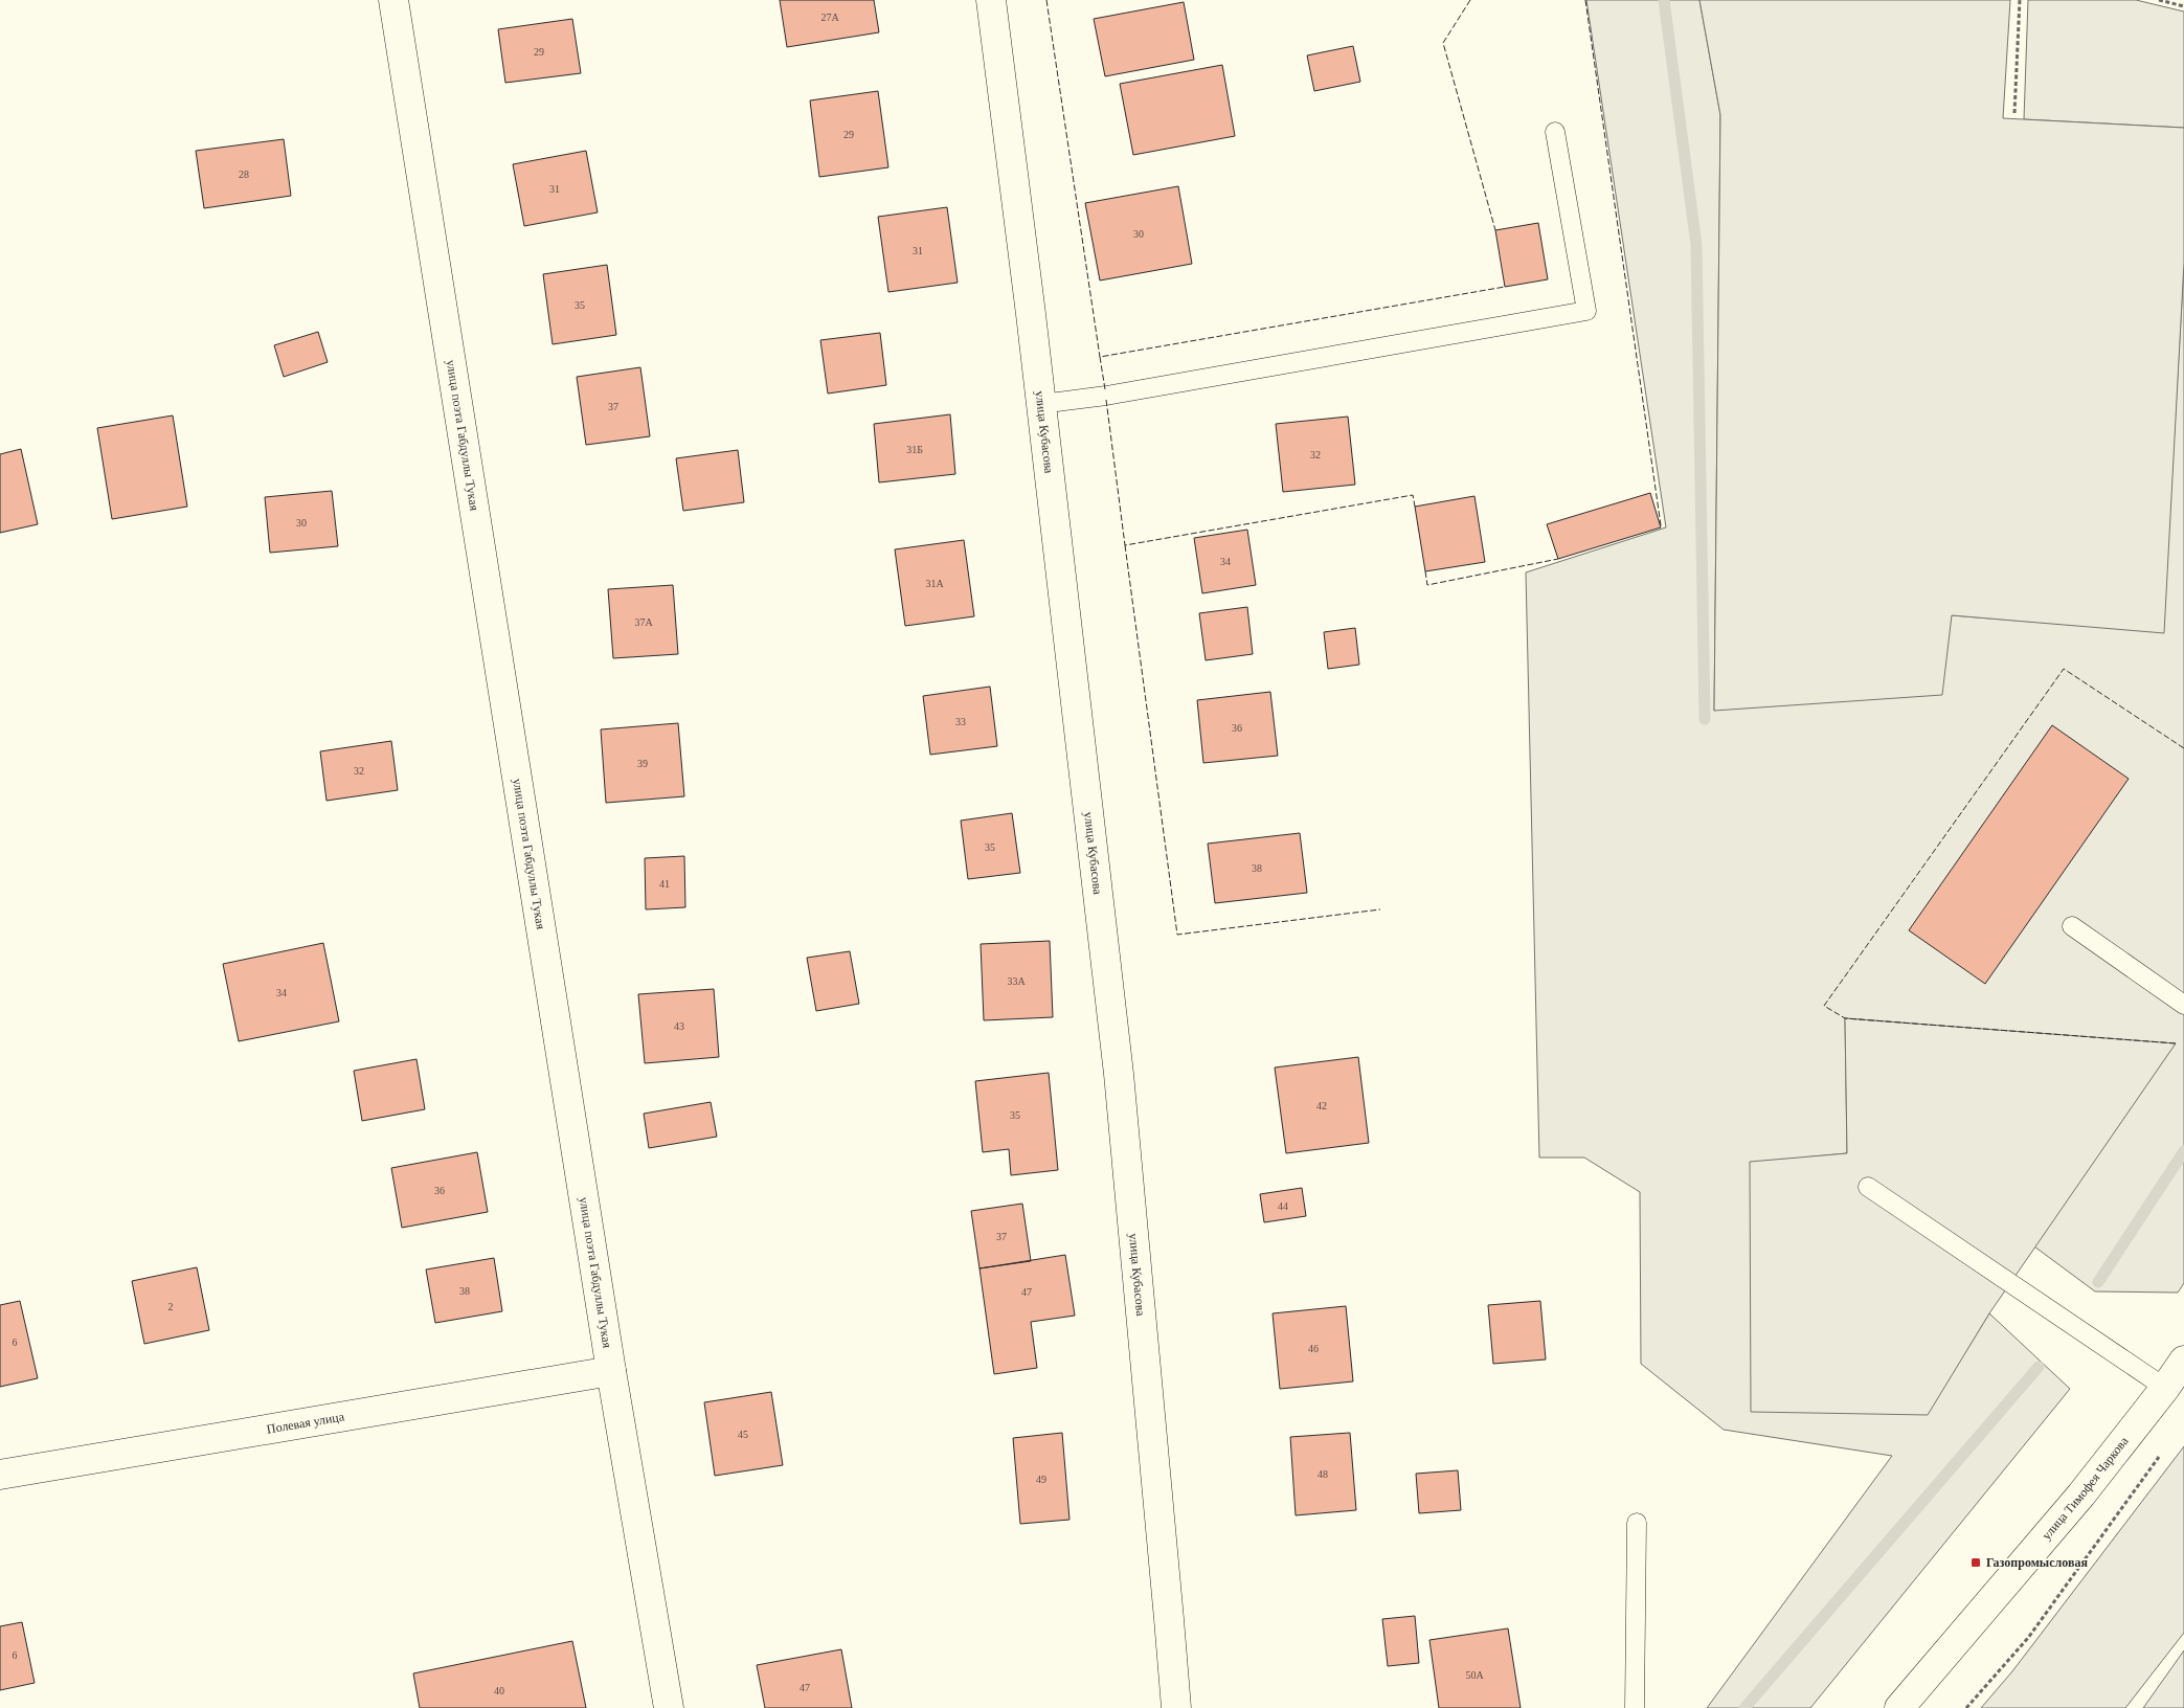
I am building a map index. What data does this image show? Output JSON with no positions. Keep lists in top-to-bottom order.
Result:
{
  "streets": {
    "street": [
      "улица Кубасова",
      "улица поэта Габдуллы Тукая",
      "Полевая улица",
      "улица Тимофея Чаркова"
    ]
  },
  "crossings": [
    ["улица поэта Габдуллы Тукая", "Полевая улица"]
  ],
  "places": {
    "transit": ["Газопромысловая"]
  },
  "house_numbers": [
    "27А",
    "29",
    "29",
    "28",
    "31",
    "30",
    "31",
    "35",
    "37",
    "31Б",
    "32",
    "30",
    "34",
    "31А",
    "37А",
    "33",
    "36",
    "39",
    "32",
    "35",
    "38",
    "41",
    "33А",
    "34",
    "43",
    "42",
    "35",
    "36",
    "44",
    "37",
    "38",
    "47",
    "2",
    "6",
    "46",
    "45",
    "48",
    "49",
    "6",
    "50А",
    "47",
    "40"
  ]
}
